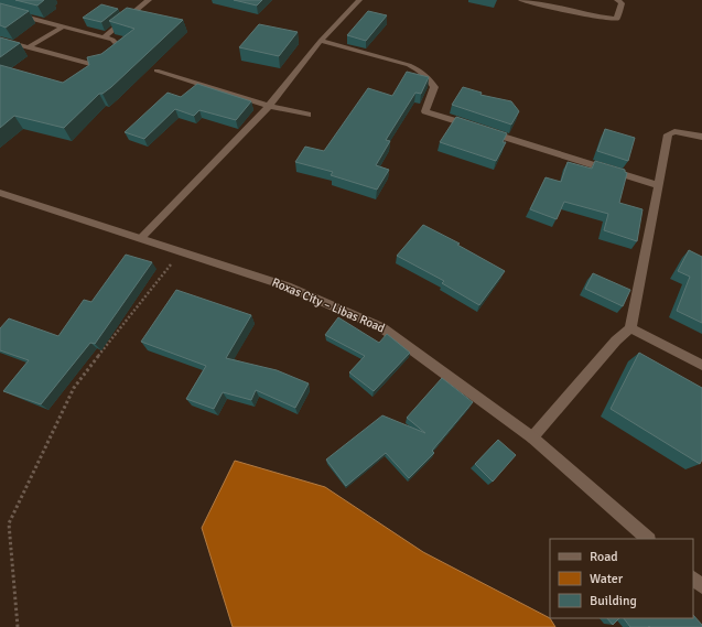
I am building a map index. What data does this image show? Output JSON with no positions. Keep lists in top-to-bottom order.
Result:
{
  "streets": {
    "street": ["Roxas City – Libas Road"]
  },
  "legend": ["Road", "Water", "Building"]
}
